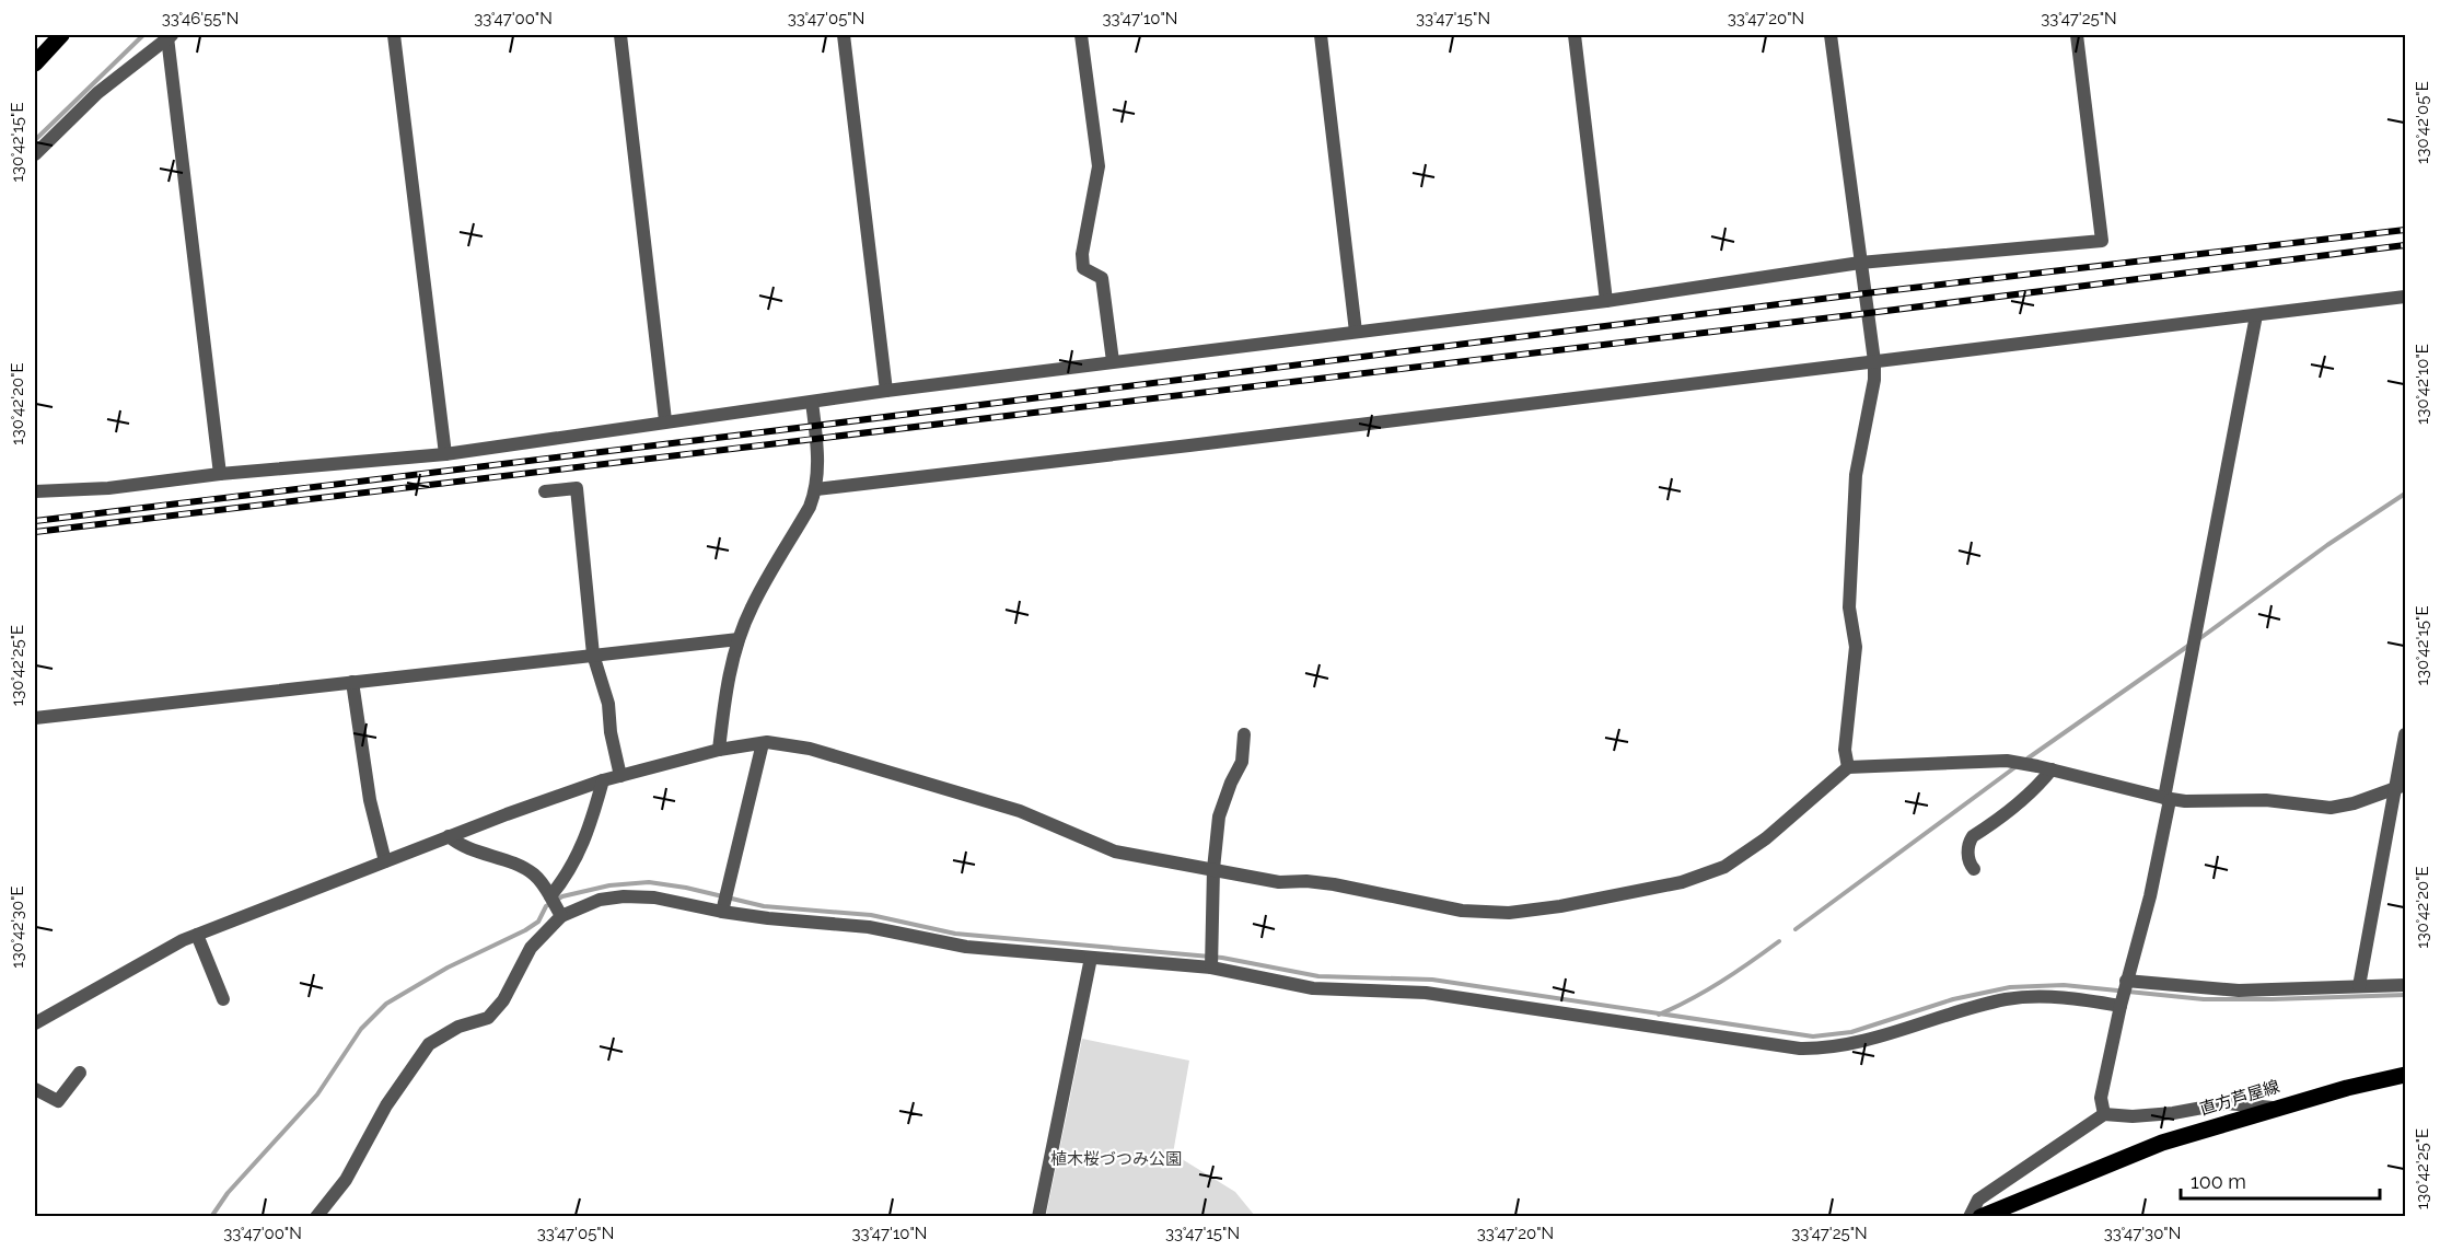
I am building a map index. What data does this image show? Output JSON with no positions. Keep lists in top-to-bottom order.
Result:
{
  "streets": {
    "main road": ["直方芦屋線"]
  },
  "parks": ["植木桜づつみ公園"],
  "scale_bar": "100 m",
  "coordinates": [
    "33°46'55\"N",
    "33°47'00\"N",
    "33°47'05\"N",
    "33°47'10\"N",
    "33°47'15\"N",
    "33°47'20\"N",
    "33°47'25\"N",
    "130°42'05\"E",
    "130°42'15\"E",
    "130°42'10\"E",
    "130°42'20\"E",
    "130°42'25\"E",
    "130°42'30\"E",
    "33°47'30\"N"
  ]
}
